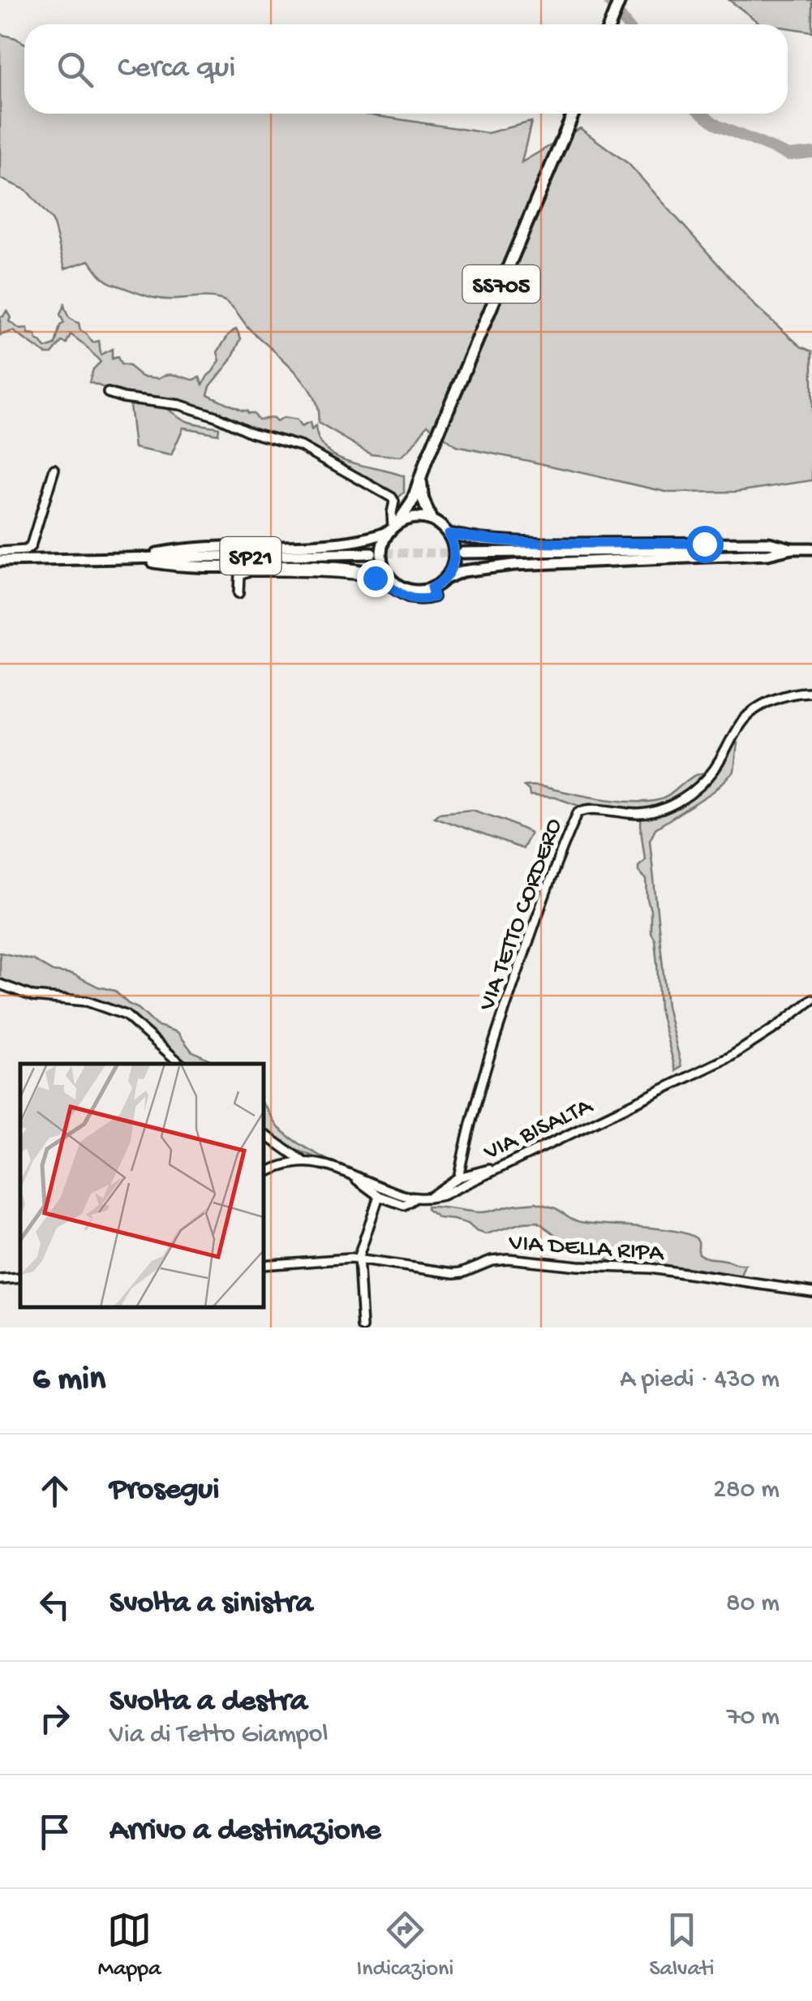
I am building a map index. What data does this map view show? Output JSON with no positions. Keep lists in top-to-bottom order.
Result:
{
  "streets": {
    "highway": ["SS705"],
    "main road": ["SP21"],
    "street": ["VIA TETTO CORDERO", "VIA BISALTA", "VIA DELLA RIPA"]
  },
  "page": {
    "search": "Cerca qui",
    "heading": ["6 min", "A piedi · 430 m"],
    "list": [
      ["Prosegui", "280 m"],
      ["Svolta a sinistra", "80 m"],
      ["Svolta a destra", "Via di Tetto Giampol", "70 m"],
      "Arrivo a destinazione"
    ],
    "nav": ["Mappa", "Indicazioni", "Salvati"]
  }
}
